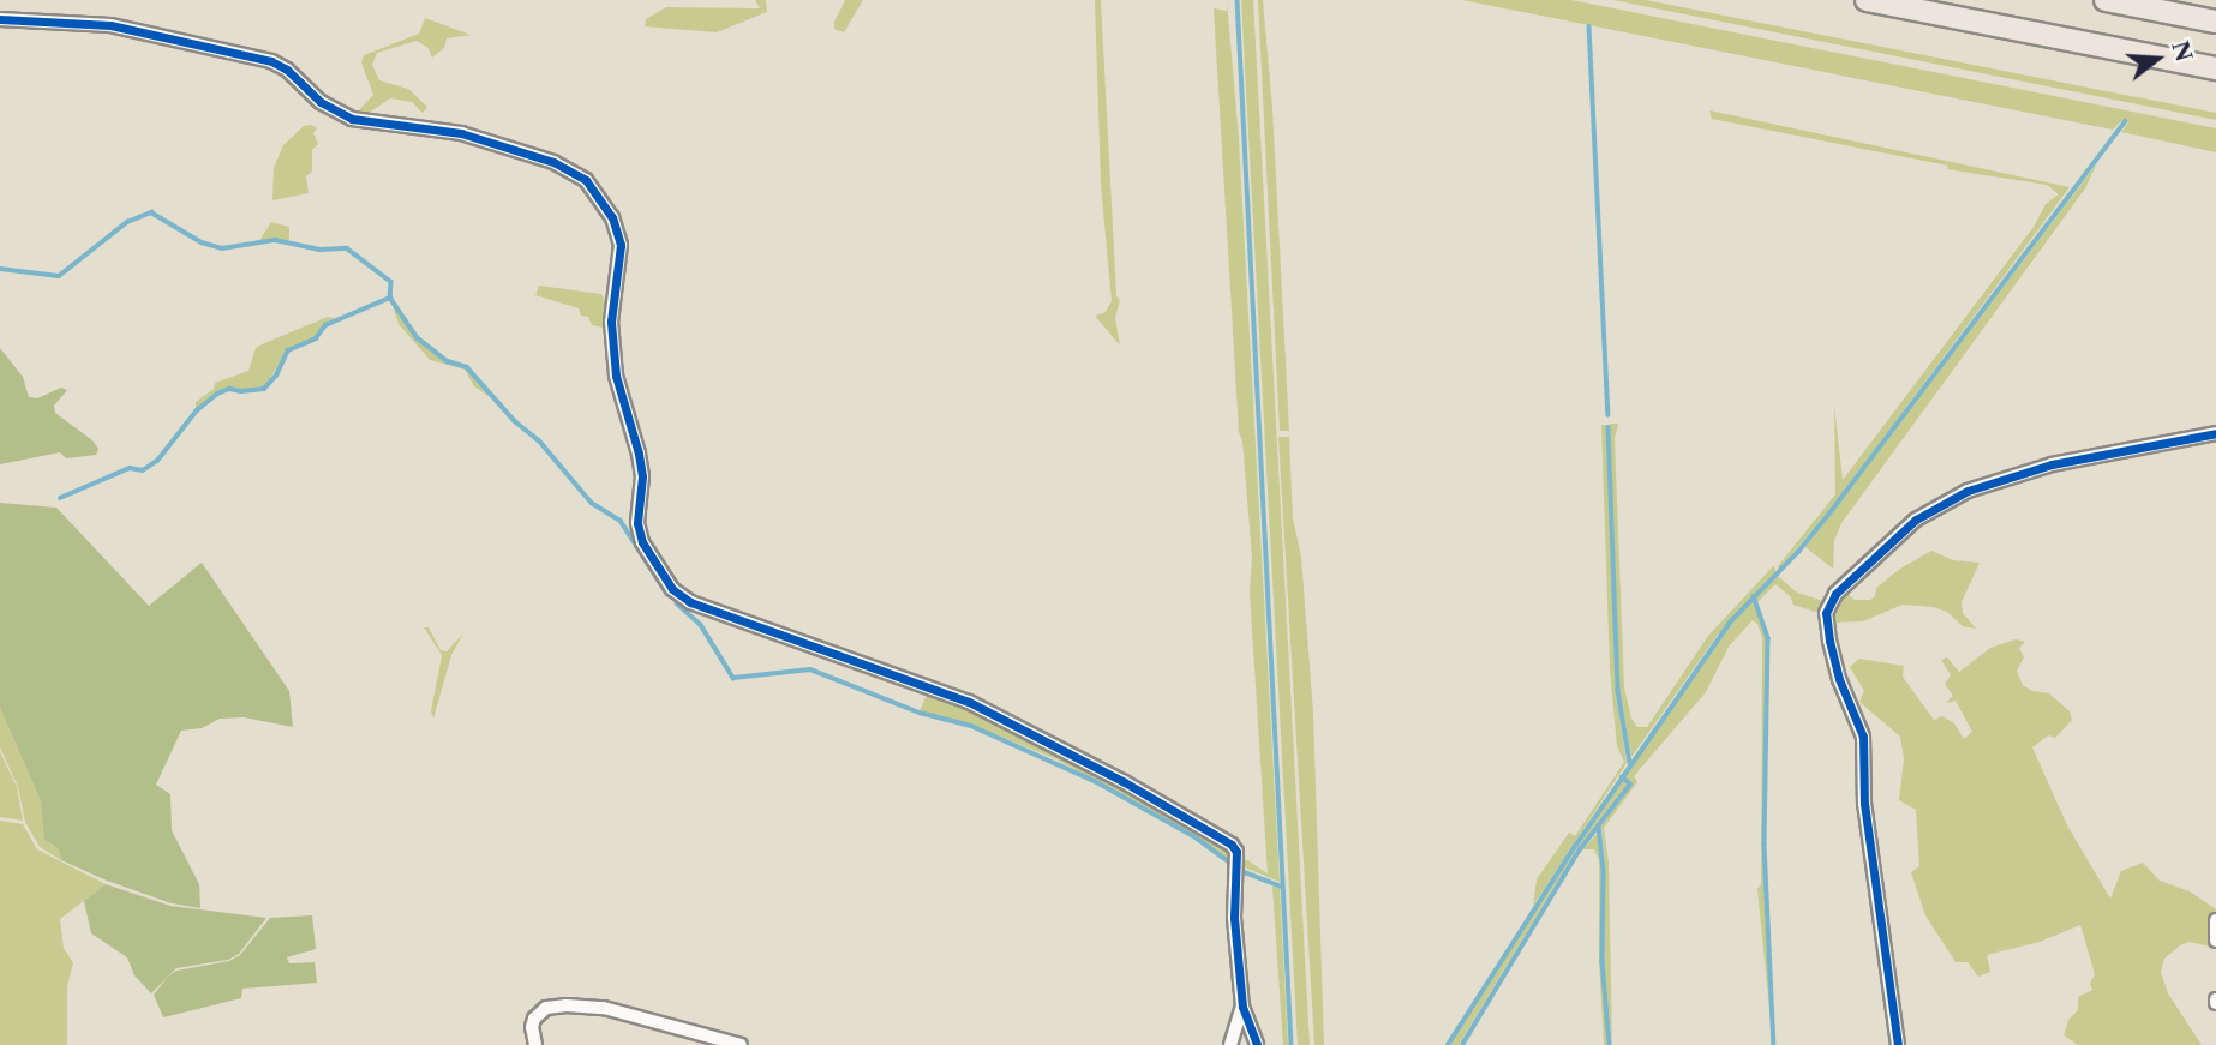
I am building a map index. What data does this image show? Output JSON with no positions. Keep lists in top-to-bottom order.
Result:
{
  "north": "right"
}
